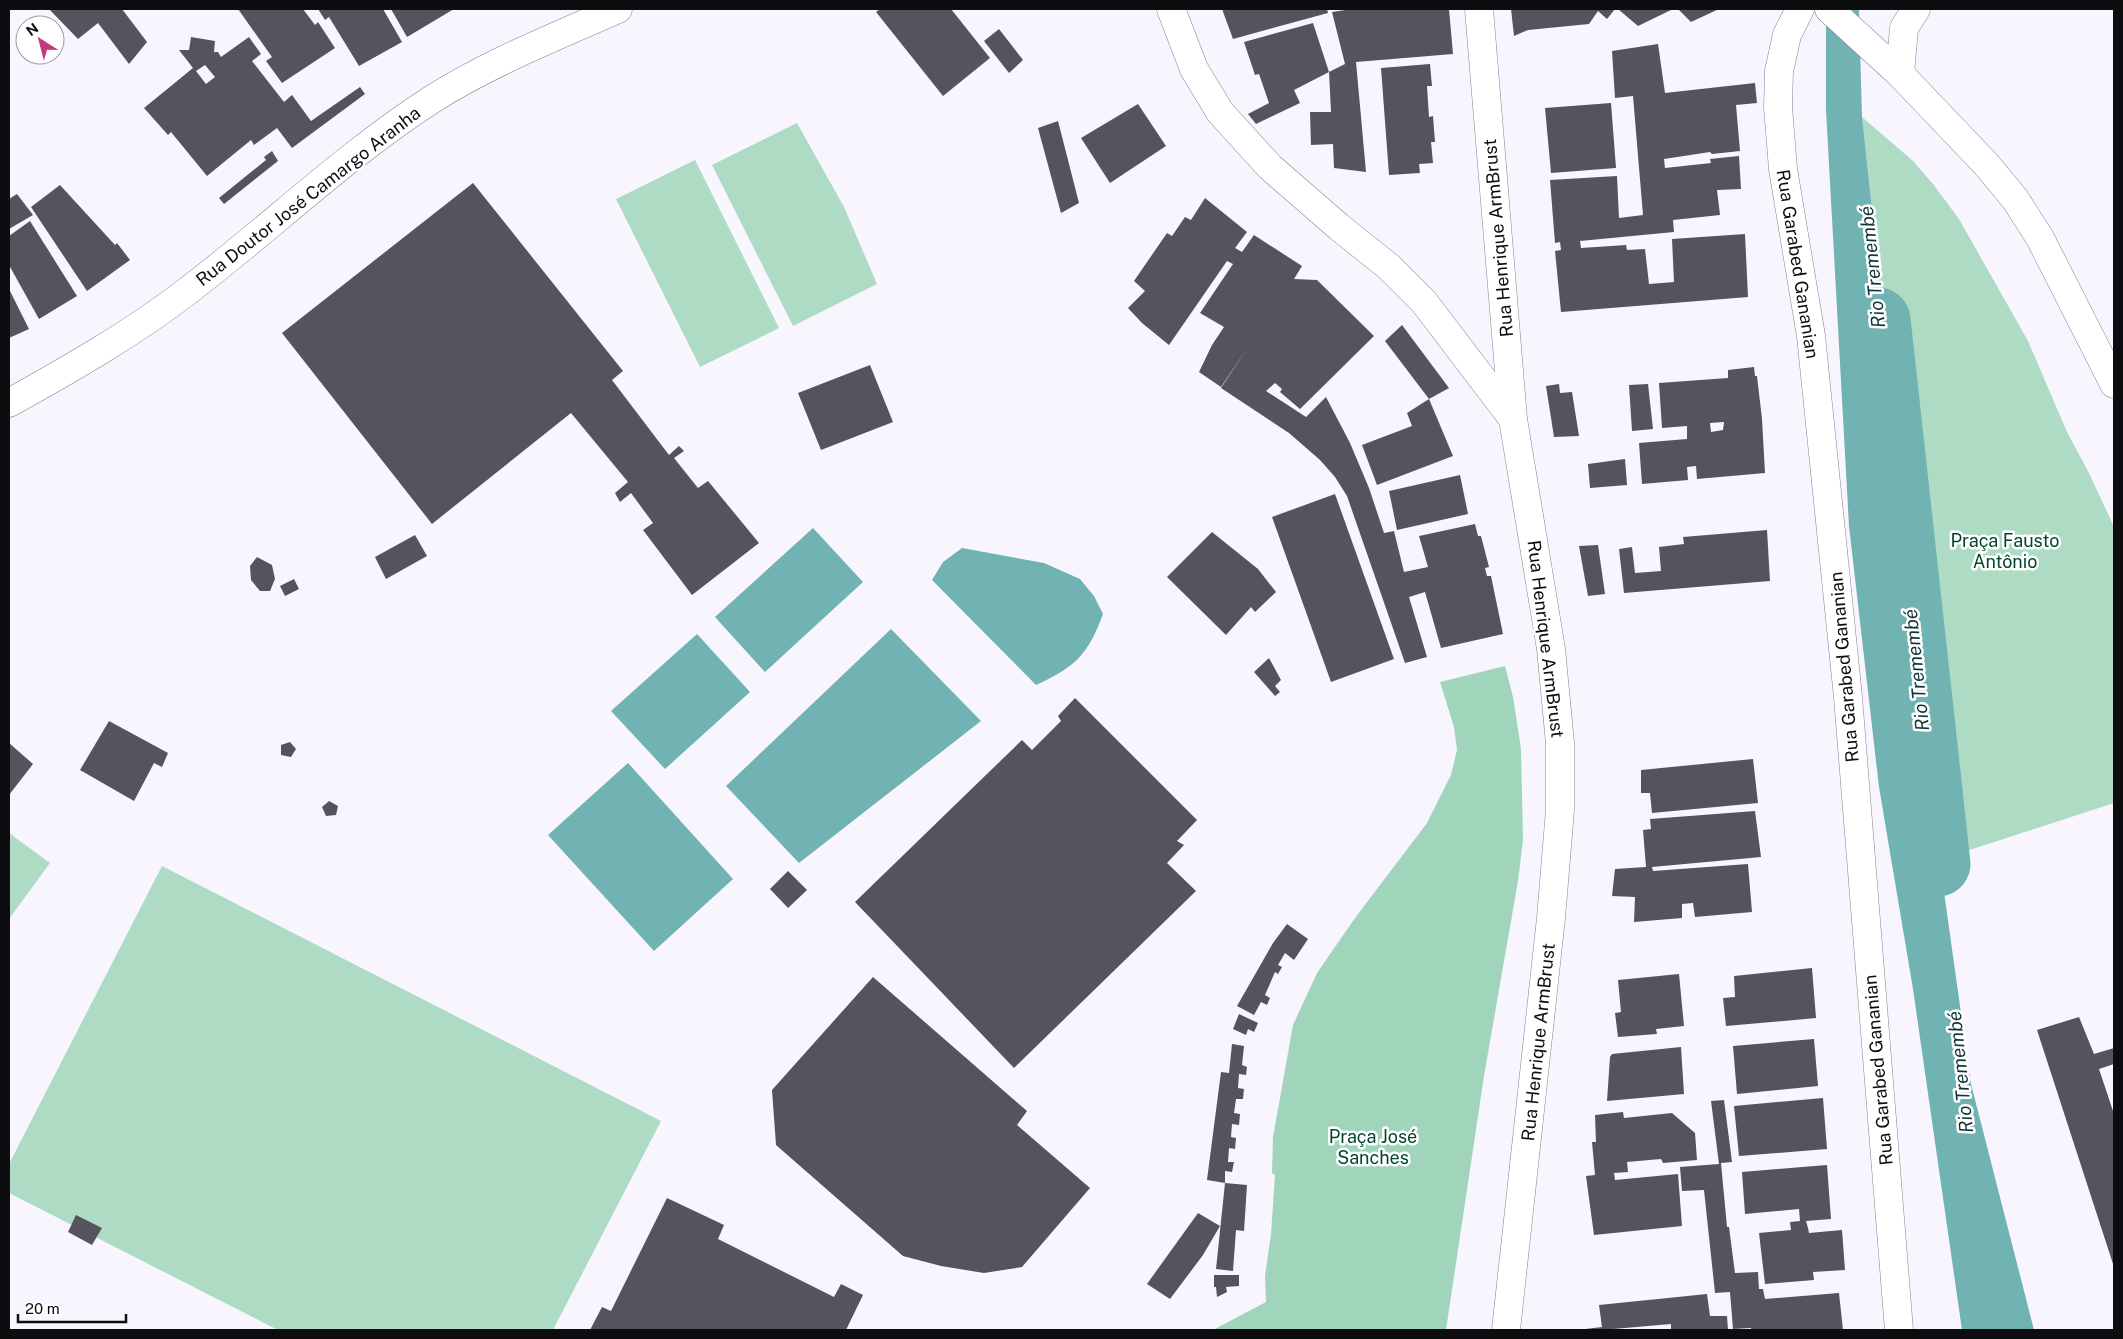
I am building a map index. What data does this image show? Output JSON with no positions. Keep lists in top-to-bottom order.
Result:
{
  "streets": {
    "street": ["Rua Doutor José Camargo Aranha", "Rua Henrique ArmBrust", "Rua Garabed Gananian"]
  },
  "water": ["Rio Tremembé"],
  "parks": ["Praça Fausto Antônio", "Praça José Sanches"],
  "scale_bar": "20 m",
  "north": "top left"
}
